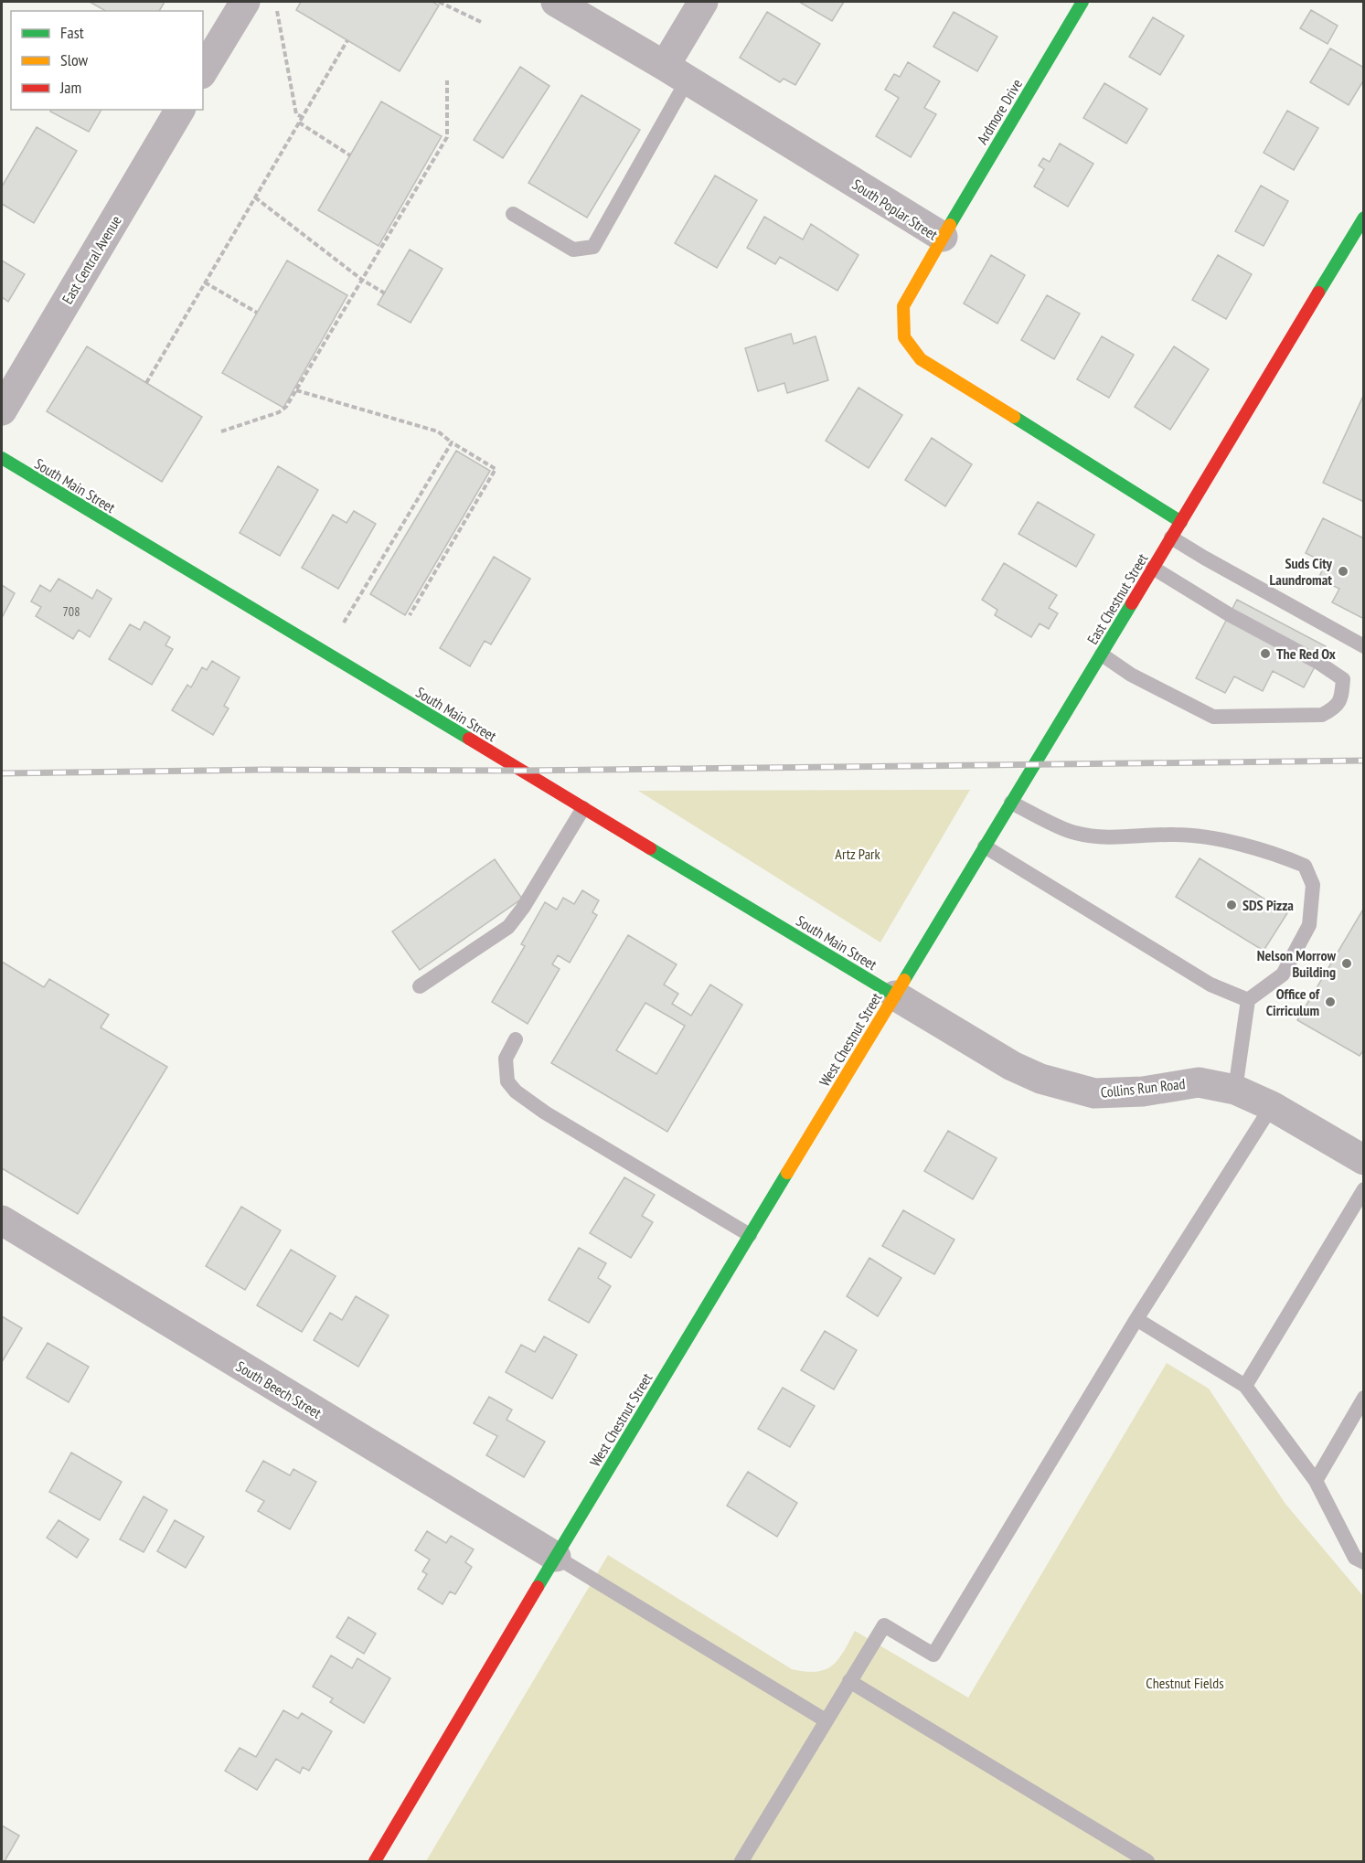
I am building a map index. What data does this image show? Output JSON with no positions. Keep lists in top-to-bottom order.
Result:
{
  "streets": {
    "main road": [
      "Ardmore Drive",
      "South Poplar Street",
      "South Main Street",
      "East Chestnut Street",
      "West Chestnut Street"
    ],
    "street": ["East Central Avenue", "Collins Run Road", "South Beech Street"]
  },
  "crossings": [
    ["Ardmore Drive", "South Poplar Street"],
    ["South Poplar Street", "East Chestnut Street"],
    ["South Main Street", "East Chestnut Street"],
    ["South Main Street", "West Chestnut Street"],
    ["South Main Street", "Collins Run Road"],
    ["East Chestnut Street", "West Chestnut Street"],
    ["East Chestnut Street", "Collins Run Road"],
    ["West Chestnut Street", "Collins Run Road"],
    ["West Chestnut Street", "South Beech Street"]
  ],
  "parks": ["Artz Park", "Chestnut Fields"],
  "places": [
    "Suds City Laundromat",
    "The Red Ox",
    "SDS Pizza",
    "Nelson Morrow Building",
    "Office of Cirriculum"
  ],
  "house_numbers": ["708"],
  "legend": ["Fast", "Slow", "Jam"]
}
